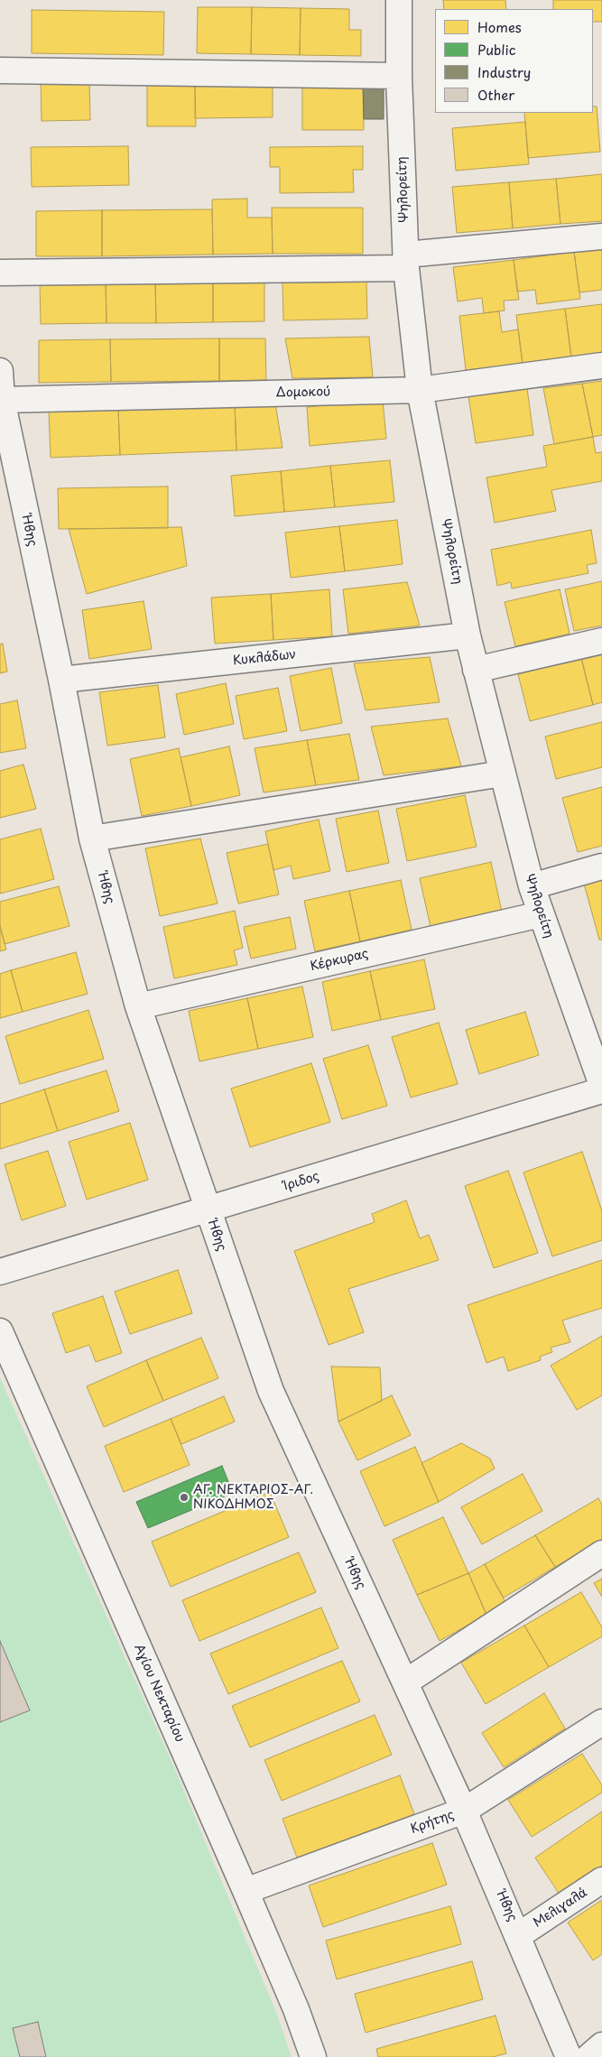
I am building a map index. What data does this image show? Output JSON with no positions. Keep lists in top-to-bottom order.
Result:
{
  "streets": {
    "street": [
      "Ψηλορείτη",
      "Δομοκού",
      "Ήβης",
      "Κυκλάδων",
      "Κέρκυρας",
      "Ίριδος",
      "Αγίου Νεκταρίου",
      "Κρήτης",
      "Μελιγαλά"
    ]
  },
  "crossings": [
    ["Ψηλορείτη", "Δομοκού"],
    ["Ψηλορείτη", "Κυκλάδων"],
    ["Ψηλορείτη", "Κέρκυρας"],
    ["Δομοκού", "Ήβης"],
    ["Ήβης", "Κυκλάδων"],
    ["Ήβης", "Κέρκυρας"],
    ["Ήβης", "Ίριδος"],
    ["Ήβης", "Κρήτης"],
    ["Ήβης", "Μελιγαλά"],
    ["Αγίου Νεκταρίου", "Κρήτης"]
  ],
  "places": ["ΑΓ. ΝΕΚΤΑΡΙΟΣ-ΑΓ. ΝΙΚΟΔΗΜΟΣ"],
  "legend": [
    "Homes",
    "Public",
    "Industry",
    "Other"
  ]
}
